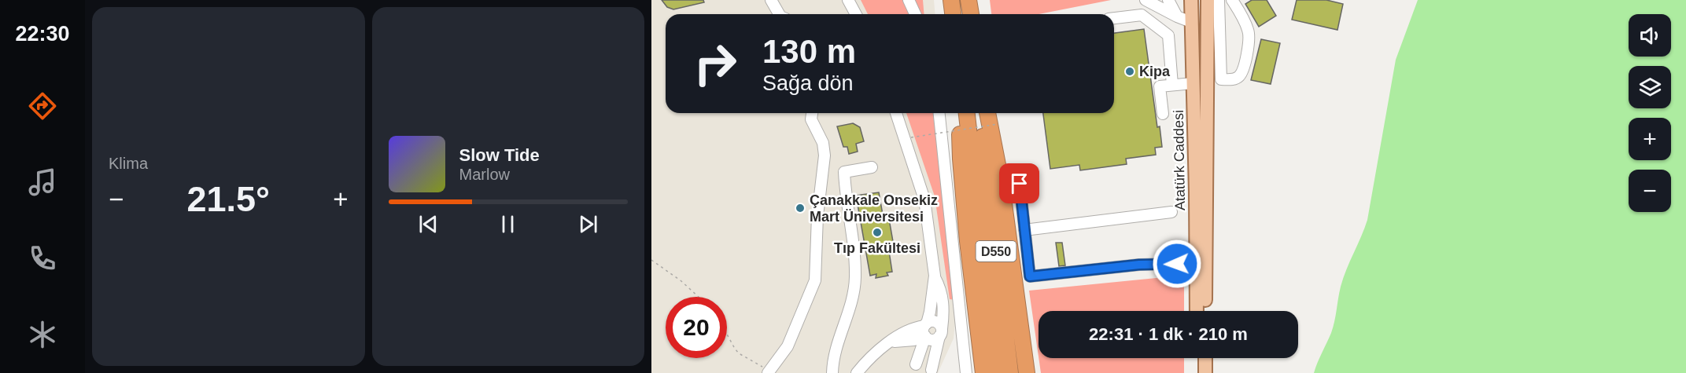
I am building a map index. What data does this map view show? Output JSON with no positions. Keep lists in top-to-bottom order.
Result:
{
  "streets": {
    "highway": ["D550"],
    "main road": ["Atatürk Caddesi"]
  },
  "places": ["Kipa", "Çanakkale Onsekiz Mart Üniversitesi", "Tıp Fakültesi"],
  "page": {
    "tabs": "22:30",
    "tile": "Klima",
    "map_buttons": ["+", "−"],
    "turn": ["130 m", "Sağa dön"],
    "song": ["Slow Tide", "Marlow"],
    "heat": ["−", "21.5°", "+"],
    "limit": "20",
    "trip": "22:31 · 1 dk · 210 m"
  }
}
